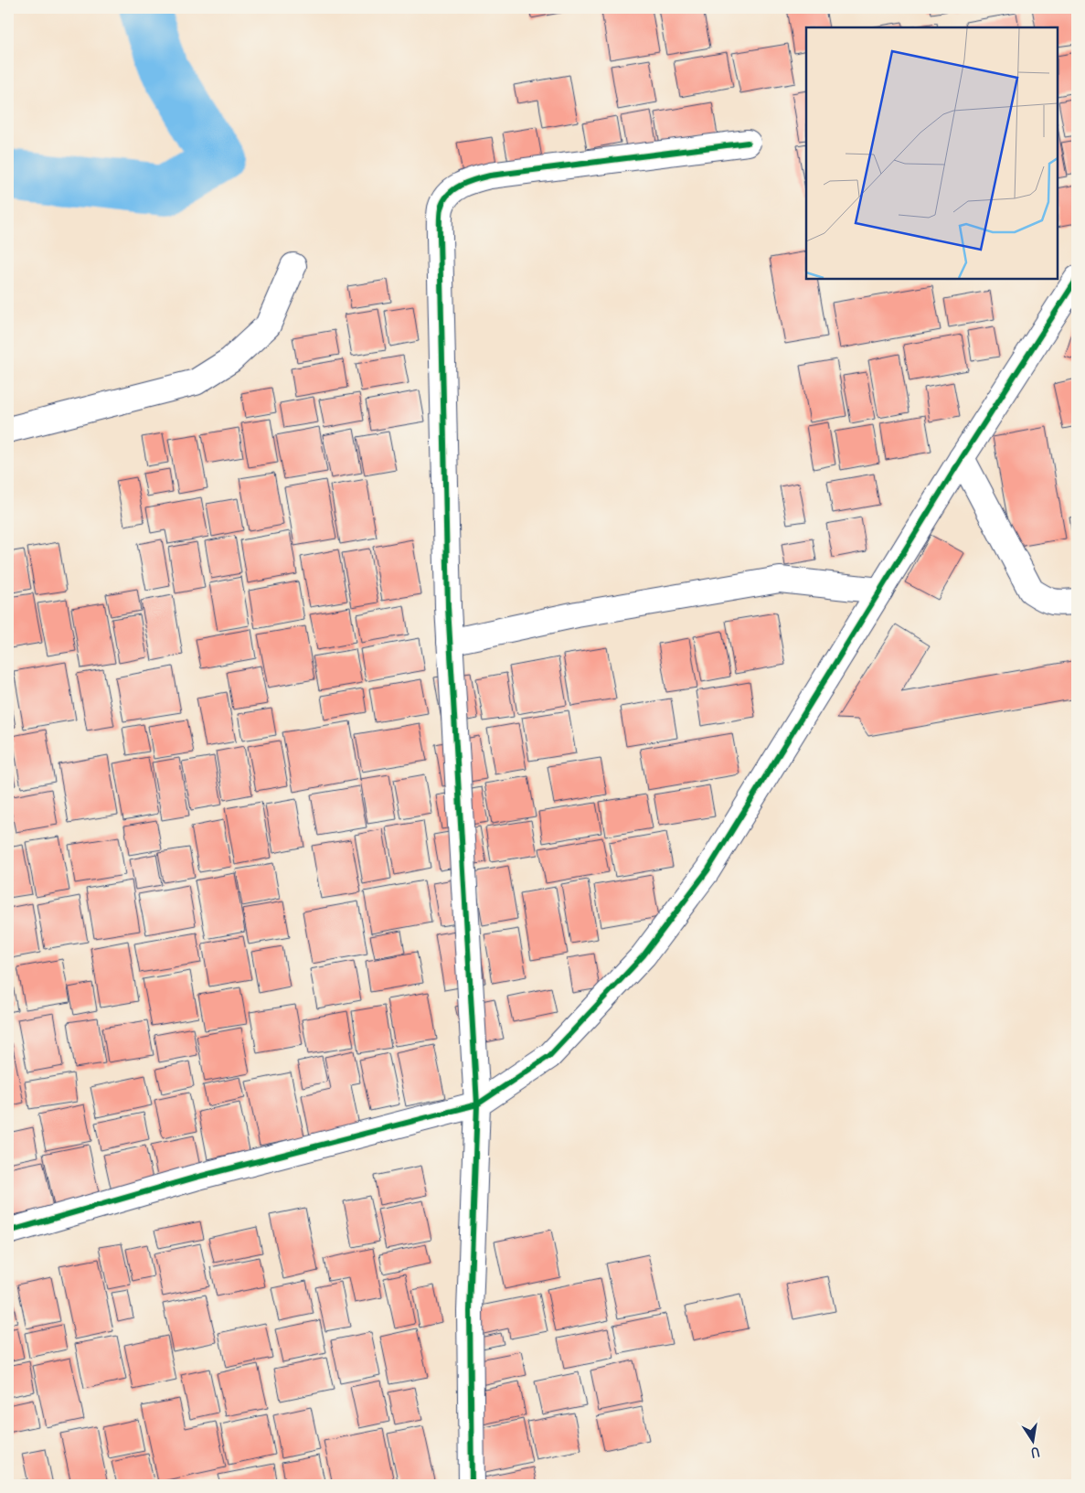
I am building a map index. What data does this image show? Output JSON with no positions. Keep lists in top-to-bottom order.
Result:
{
  "north": "bottom"
}
